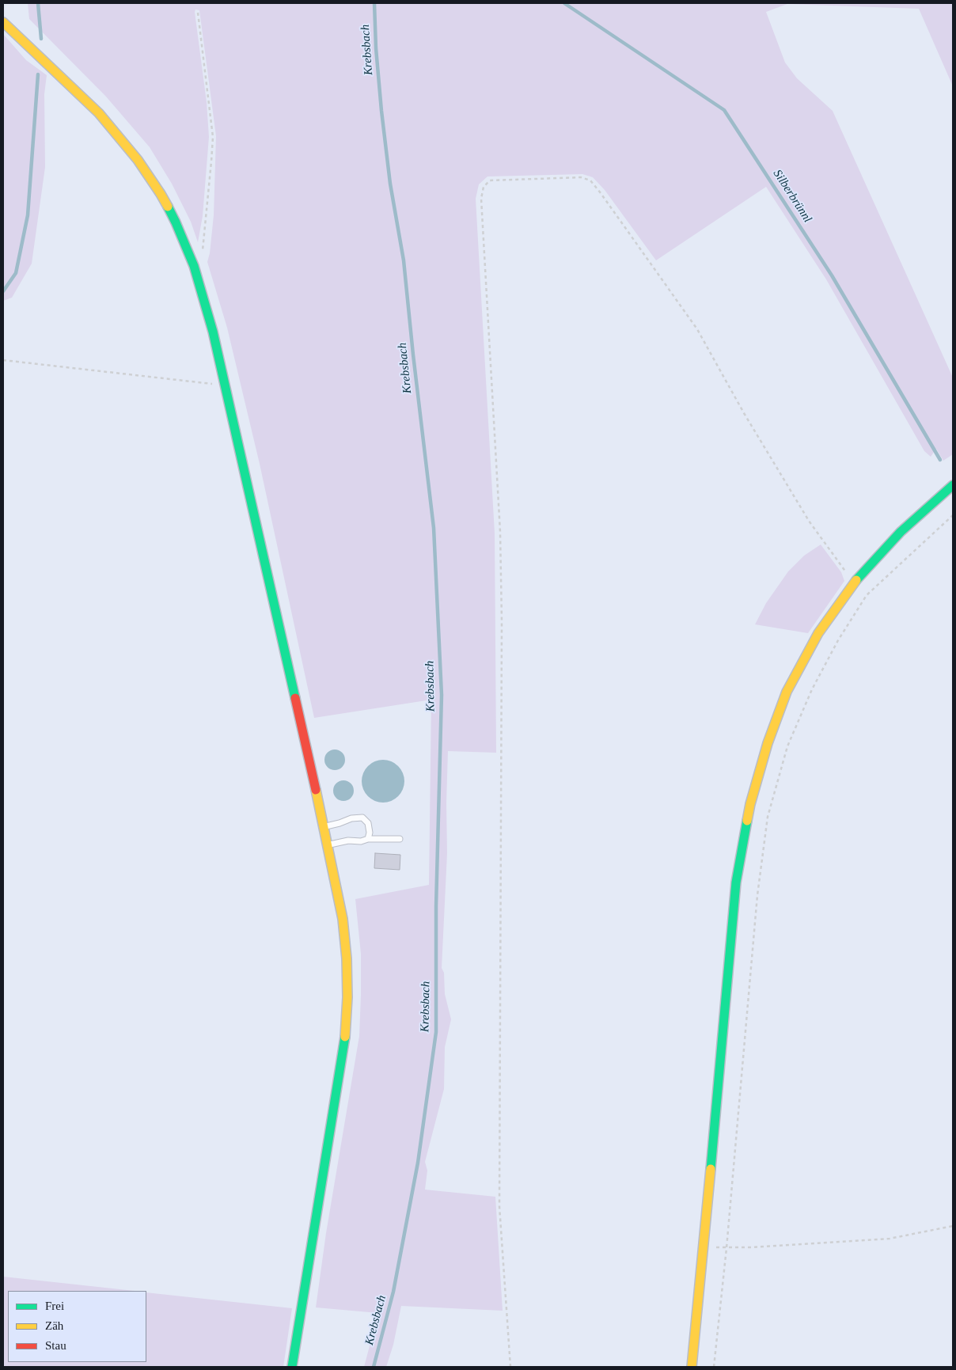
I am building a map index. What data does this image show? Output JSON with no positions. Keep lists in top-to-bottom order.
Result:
{
  "water": ["Krebsbach", "Silberbrünnl"],
  "legend": ["Frei", "Zäh", "Stau"]
}
